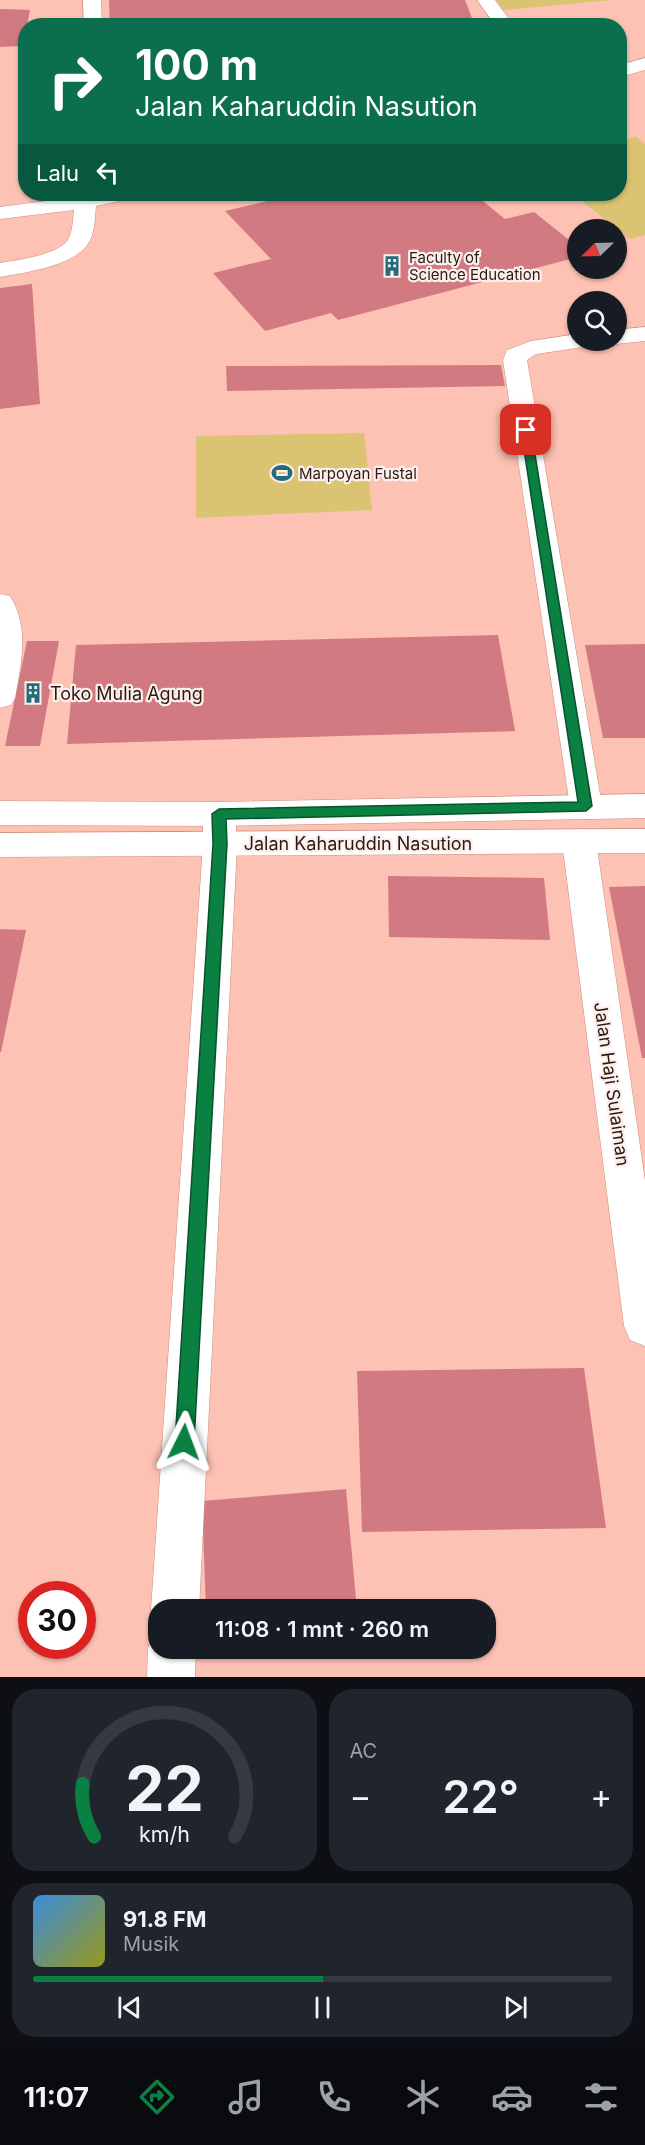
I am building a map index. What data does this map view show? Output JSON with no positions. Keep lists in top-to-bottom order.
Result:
{
  "streets": {
    "main road": ["Jalan Kaharuddin Nasution", "Jalan Haji Sulaiman"]
  },
  "crossings": [
    ["Jalan Kaharuddin Nasution", "Jalan Haji Sulaiman"]
  ],
  "places": {
    "building": ["Faculty of Science Education", "Toko Mulia Agung"],
    "sports": ["Marpoyan Fustal"]
  },
  "north": "bottom left",
  "page": {
    "turn": ["100 m", "Jalan Kaharuddin Nasution"],
    "then": "Lalu",
    "limit": "30",
    "trip": "11:08 · 1 mnt · 260 m",
    "tile": "AC",
    "heat": ["−", "22°", "+"],
    "song": ["91.8 FM", "Musik"],
    "tabs": "11:07",
    "gauge": ["22", "km/h"]
  }
}
